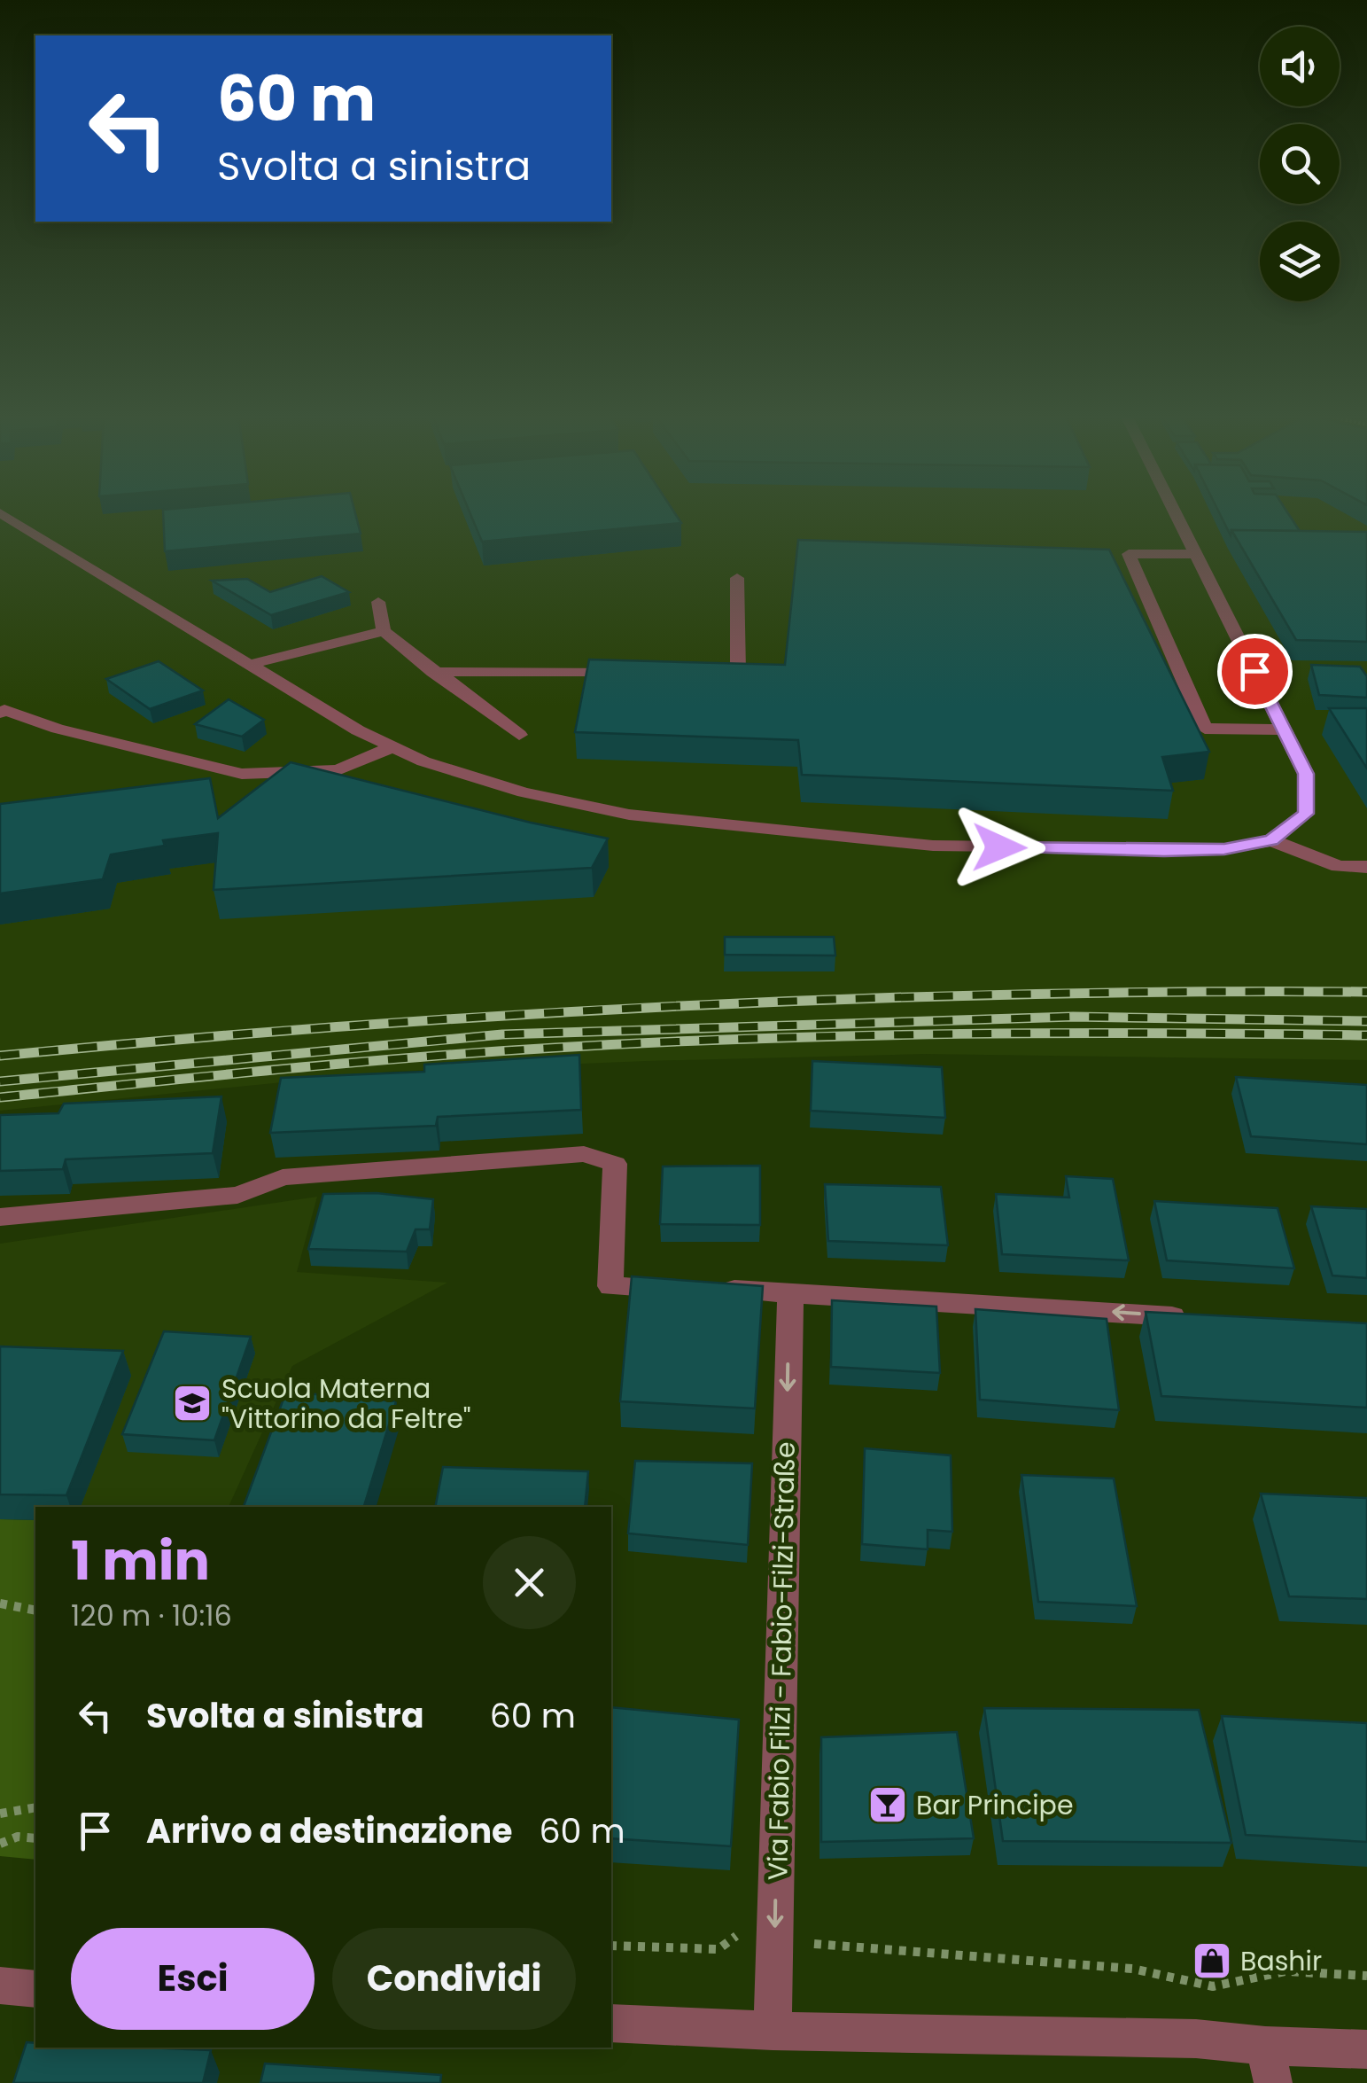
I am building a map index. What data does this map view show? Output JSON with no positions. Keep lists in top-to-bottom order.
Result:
{
  "streets": {
    "street": ["Via Fabio Filzi - Fabio-Filzi-Straße"]
  },
  "one_way": ["Via Fabio Filzi - Fabio-Filzi-Straße"],
  "places": {
    "school or university": ["Scuola Materna \"Vittorino da Feltre\""],
    "bar": ["Bar Principe"],
    "shop": ["Bashir"]
  },
  "page": {
    "turn": ["60 m", "Svolta a sinistra"],
    "heading": ["1 min", "120 m · 10:16"],
    "list": [
      {
        "name": "Svolta a sinistra",
        "value": "60 m"
      },
      {
        "name": "Arrivo a destinazione",
        "value": "60 m"
      }
    ],
    "buttons": ["Esci", "Condividi"]
  }
}
